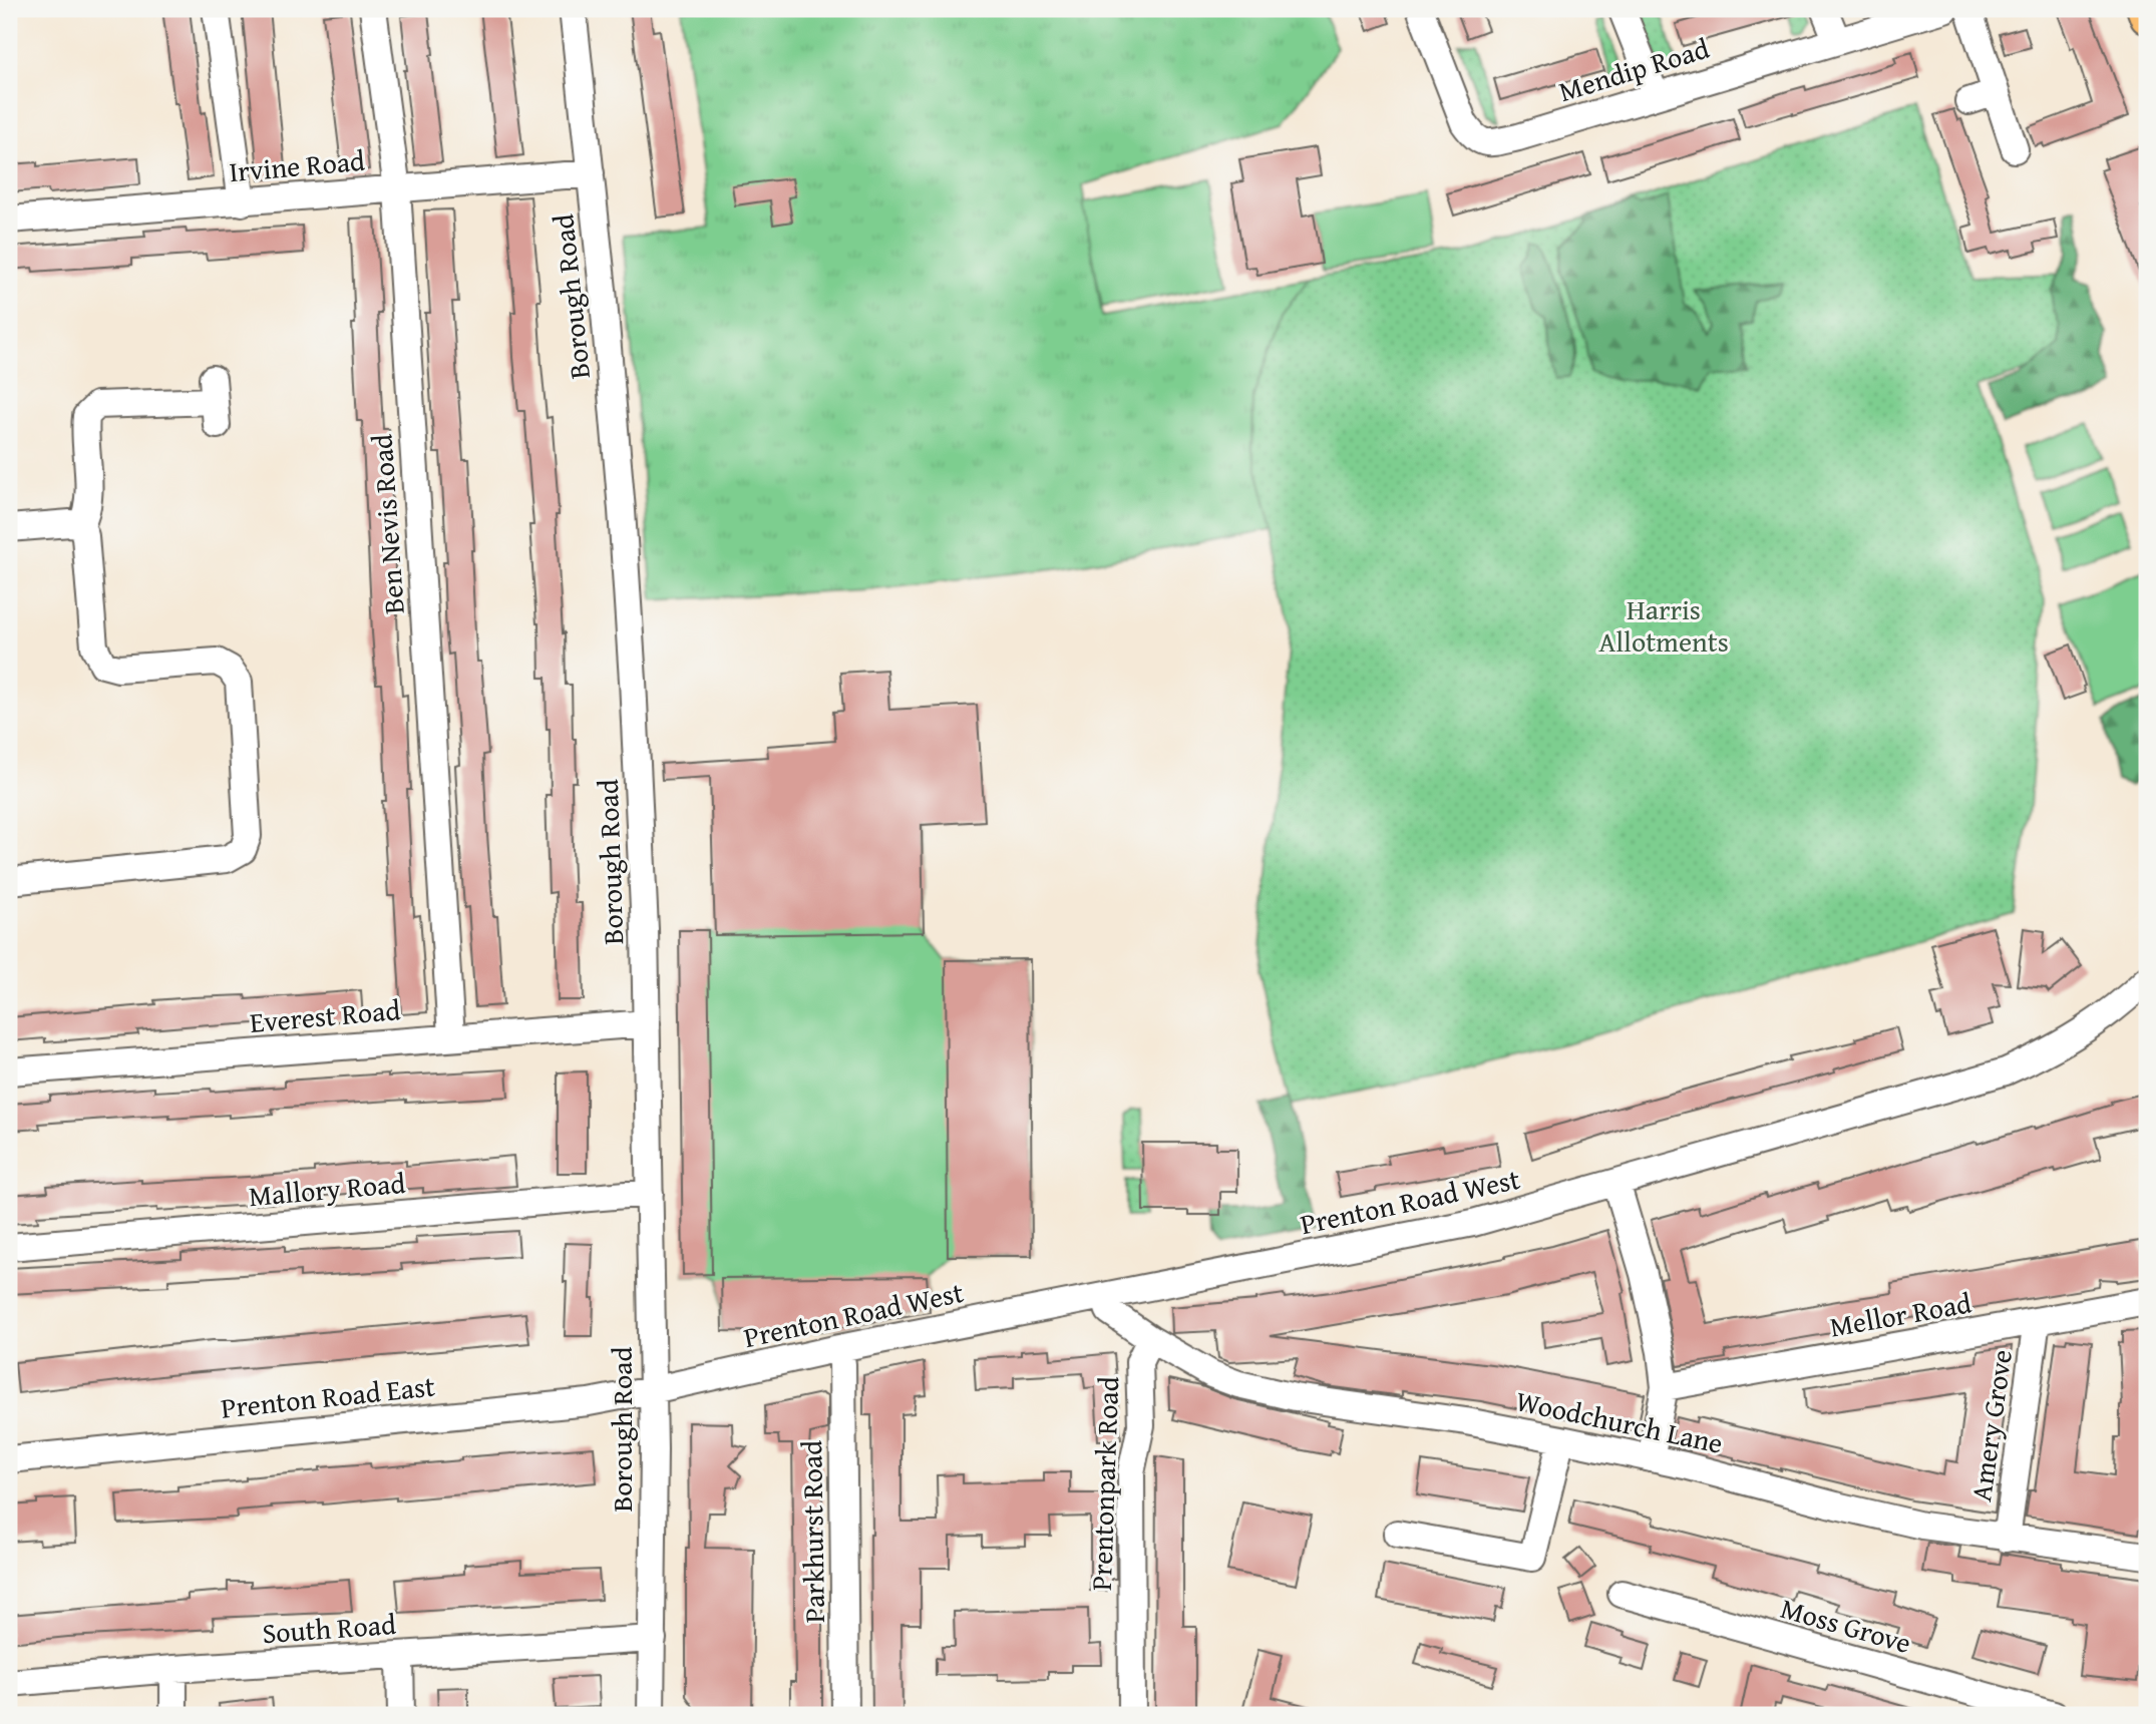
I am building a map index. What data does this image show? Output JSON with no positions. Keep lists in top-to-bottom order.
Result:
{
  "streets": {
    "street": [
      "Mendip Road",
      "Irvine Road",
      "Borough Road",
      "Ben Nevis Road",
      "Everest Road",
      "Mallory Road",
      "Prenton Road West",
      "Mellor Road",
      "Prenton Road East",
      "Woodchurch Lane",
      "Amery Grove",
      "Prentonpark Road",
      "Parkhurst Road",
      "Moss Grove",
      "South Road"
    ]
  },
  "crossings": [
    ["Irvine Road", "Borough Road"],
    ["Irvine Road", "Ben Nevis Road"],
    ["Borough Road", "Everest Road"],
    ["Borough Road", "Mallory Road"],
    ["Borough Road", "Prenton Road West"],
    ["Borough Road", "Prenton Road East"],
    ["Borough Road", "South Road"],
    ["Ben Nevis Road", "Everest Road"],
    ["Prenton Road West", "Prenton Road East"],
    ["Prenton Road West", "Woodchurch Lane"],
    ["Prenton Road West", "Parkhurst Road"],
    ["Mellor Road", "Amery Grove"],
    ["Woodchurch Lane", "Amery Grove"],
    ["Woodchurch Lane", "Prentonpark Road"]
  ],
  "parks": ["Harris Allotments"]
}
